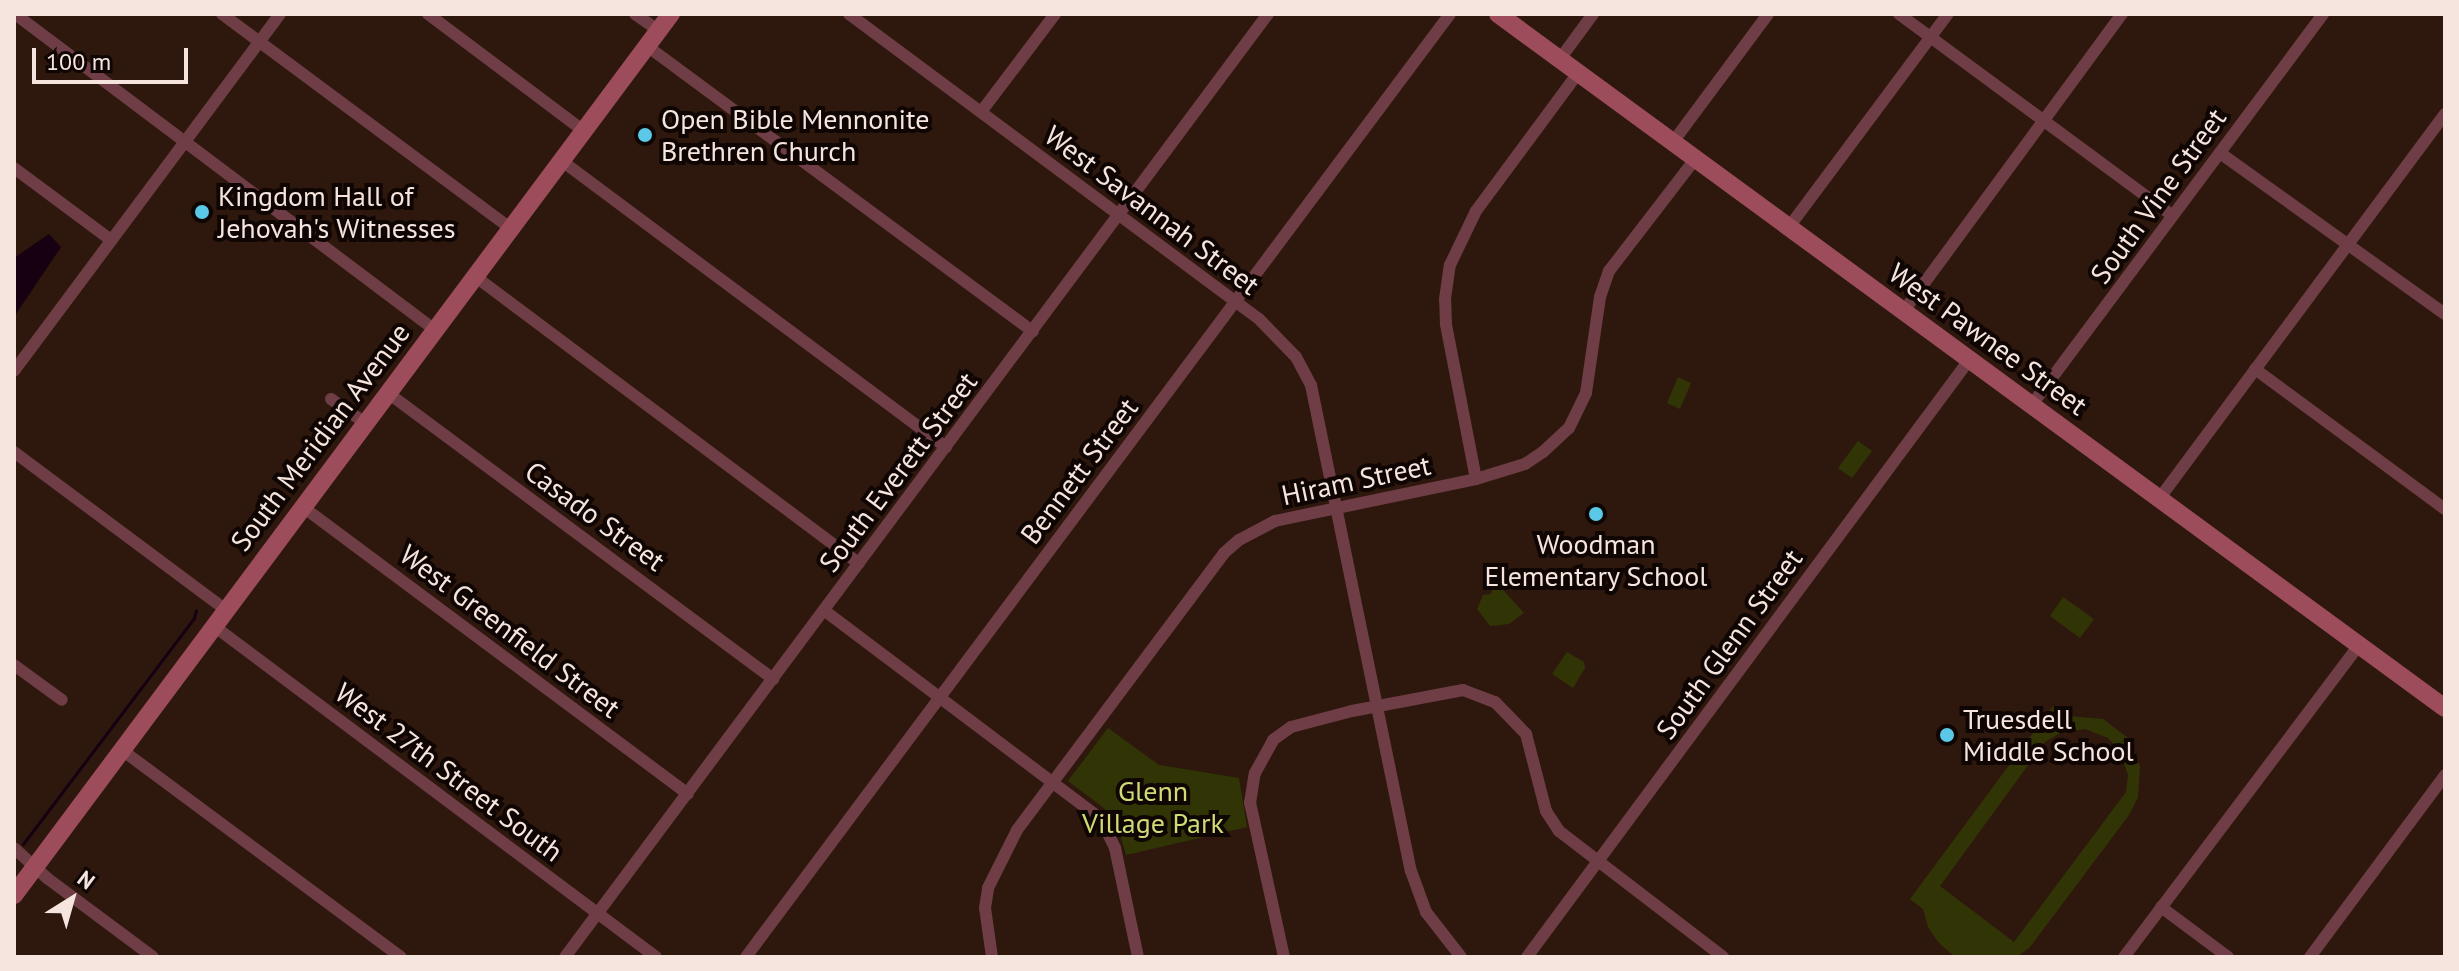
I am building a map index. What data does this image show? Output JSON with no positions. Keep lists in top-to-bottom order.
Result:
{
  "streets": {
    "main road": ["West Pawnee Street", "South Meridian Avenue"],
    "street": [
      "South Vine Street",
      "West Savannah Street",
      "Bennett Street",
      "South Everett Street",
      "Hiram Street",
      "Casado Street",
      "West Greenfield Street",
      "South Glenn Street",
      "West 27th Street South"
    ]
  },
  "crossings": [
    ["South Vine Street", "West Pawnee Street"],
    ["West Savannah Street", "Bennett Street"],
    ["West Savannah Street", "South Everett Street"],
    ["West Savannah Street", "Hiram Street"],
    ["West Pawnee Street", "Hiram Street"],
    ["West Pawnee Street", "South Glenn Street"],
    ["South Meridian Avenue", "Casado Street"],
    ["South Meridian Avenue", "West Greenfield Street"],
    ["South Meridian Avenue", "West 27th Street South"],
    ["South Everett Street", "Casado Street"],
    ["South Everett Street", "West Greenfield Street"],
    ["South Everett Street", "West 27th Street South"]
  ],
  "parks": ["Glenn Village Park"],
  "places": [
    "Open Bible Mennonite Brethren Church",
    "Kingdom Hall of Jehovah's Witnesses",
    "Woodman Elementary School",
    "Truesdell Middle School"
  ],
  "scale_bar": "100 m",
  "north": "top right"
}
